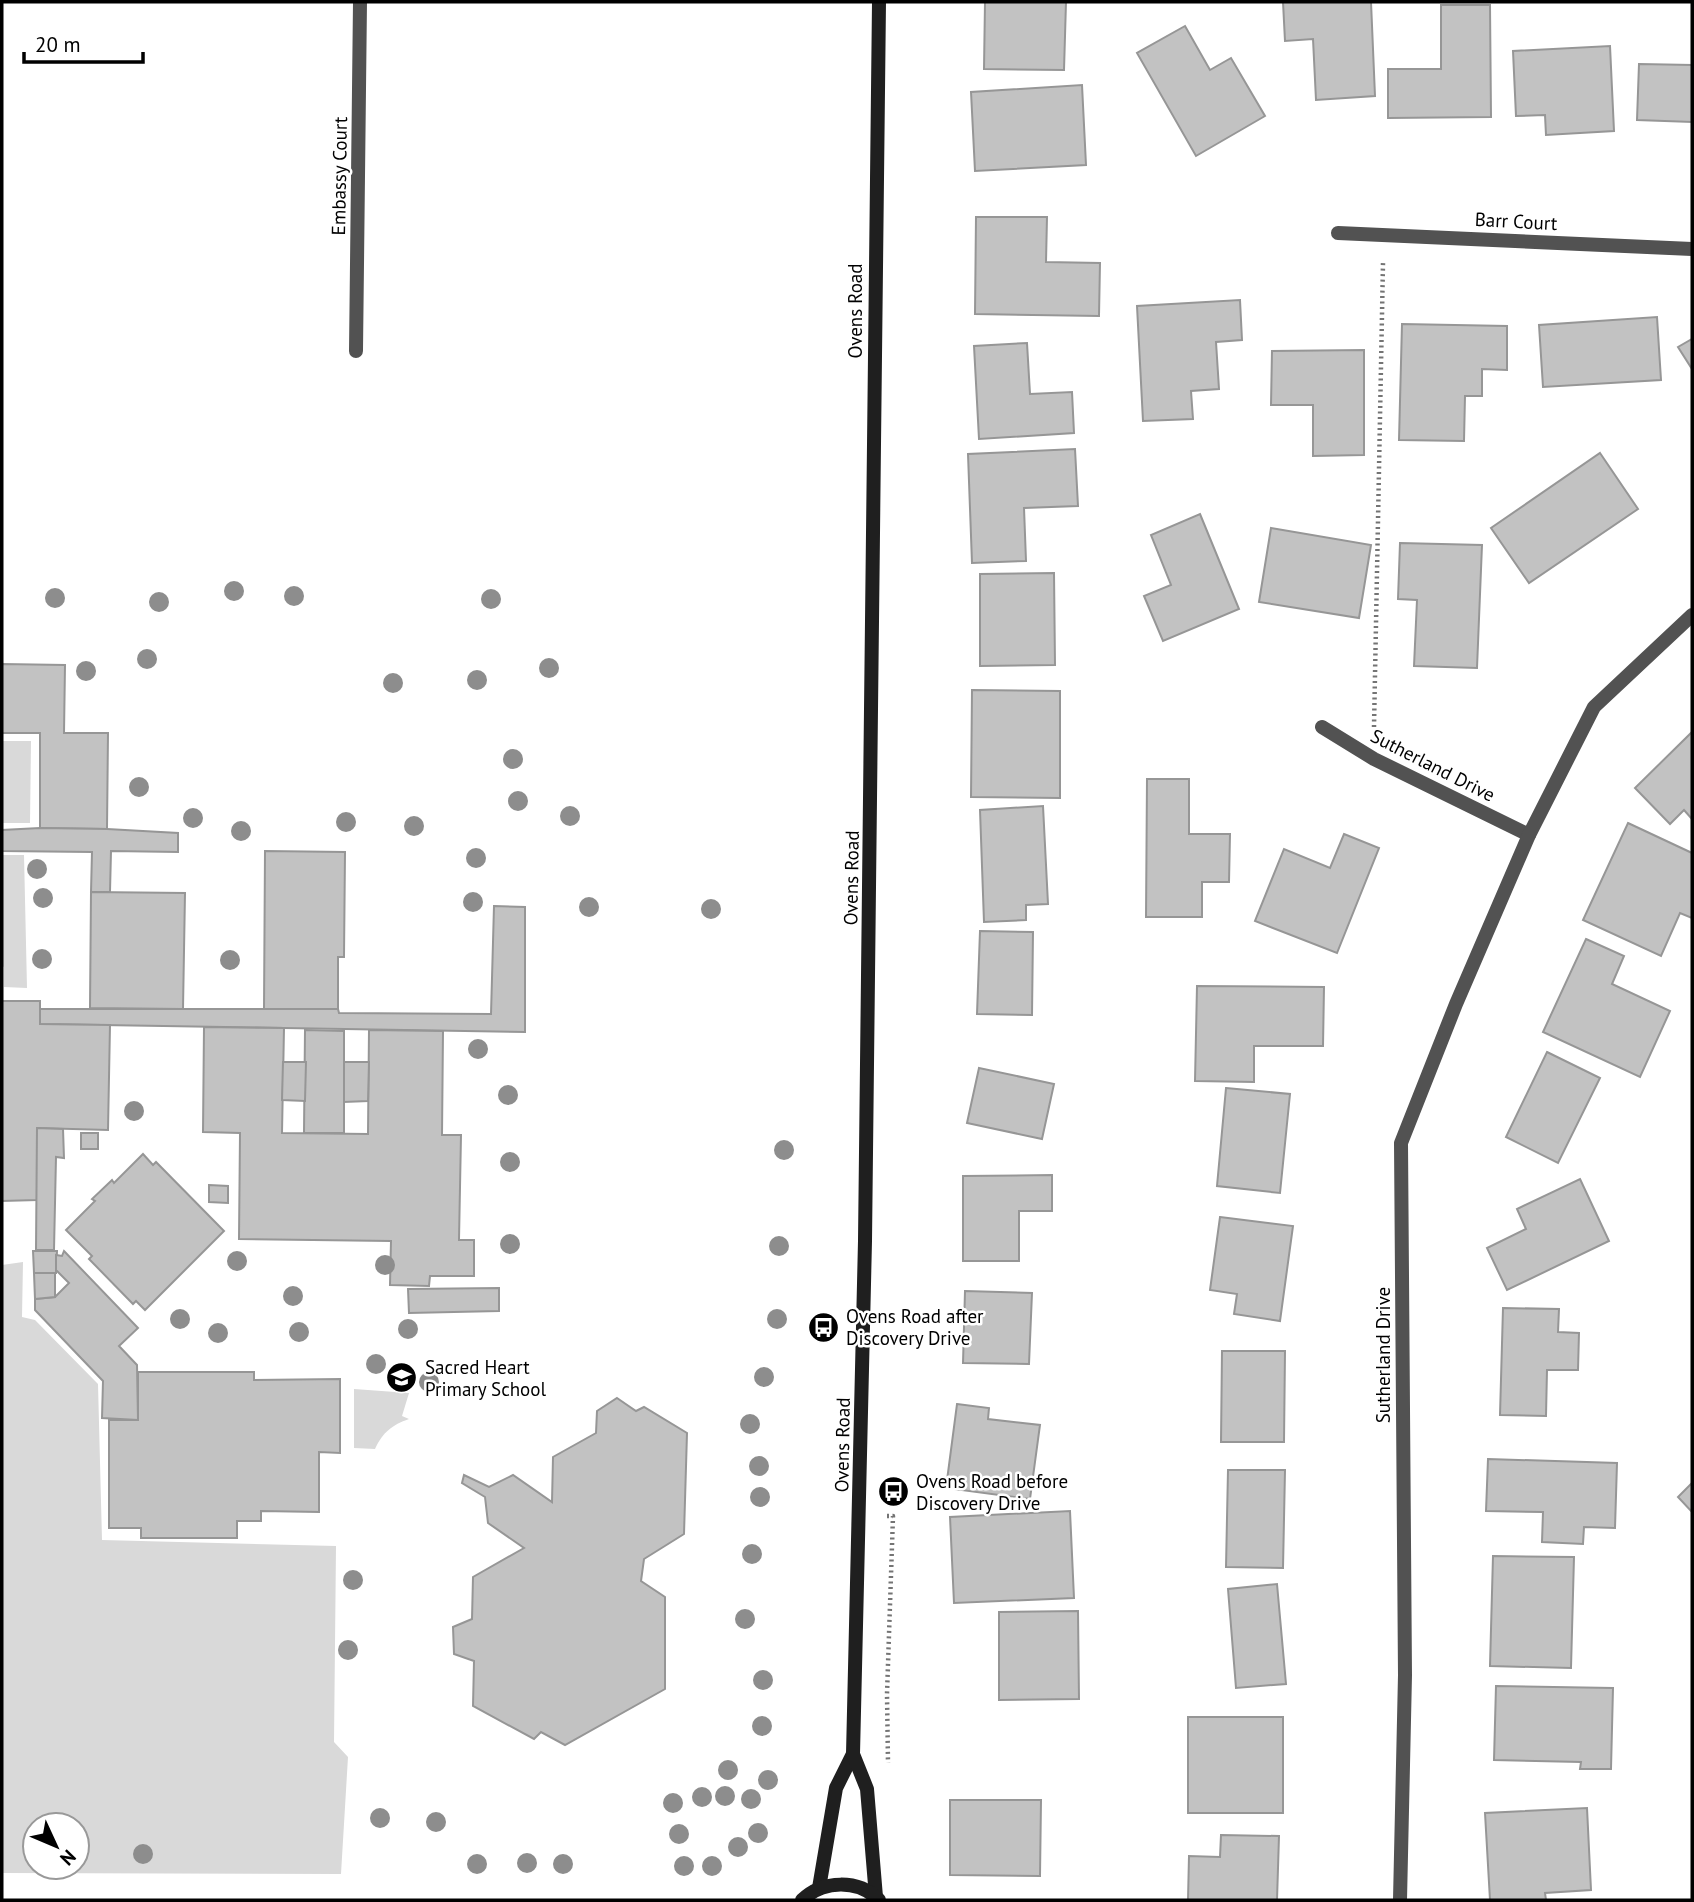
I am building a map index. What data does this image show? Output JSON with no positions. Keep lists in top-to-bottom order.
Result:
{
  "streets": {
    "street": [
      "Embassy Court",
      "Barr Court",
      "Ovens Road",
      "Sutherland Drive"
    ]
  },
  "places": {
    "bus stop": ["Ovens Road after Discovery Drive", "Ovens Road before Discovery Drive"],
    "school or university": ["Sacred Heart Primary School"]
  },
  "scale_bar": "20 m",
  "north": "bottom right"
}
